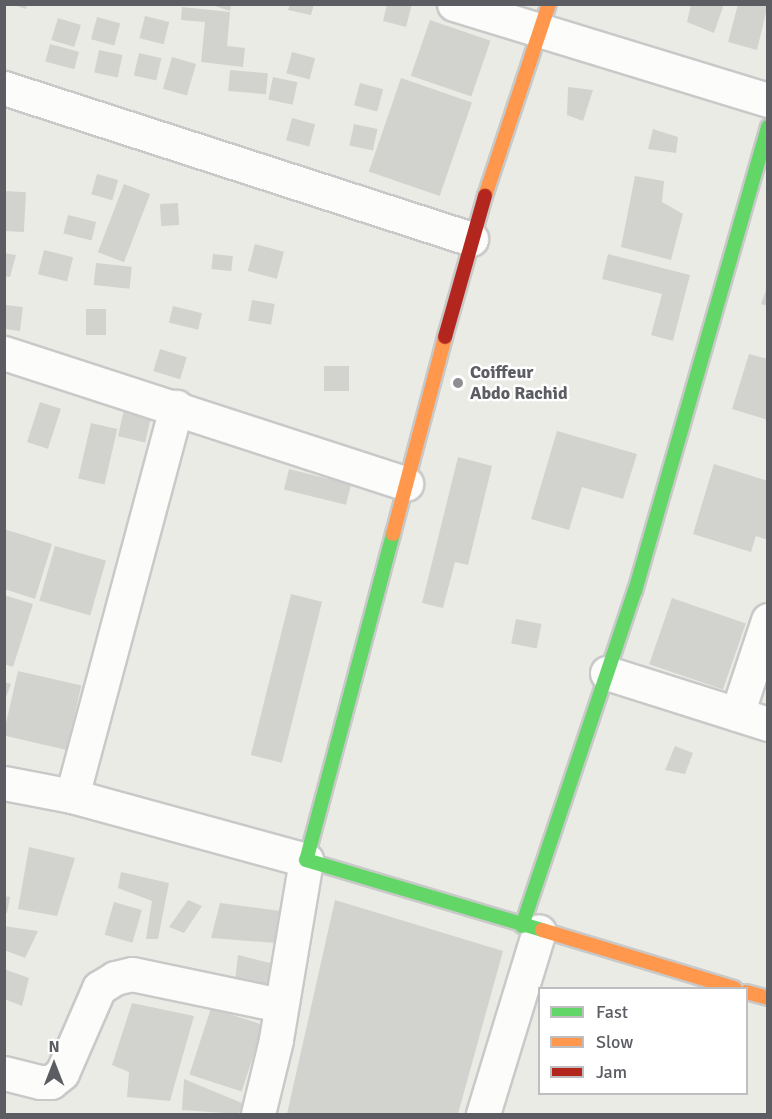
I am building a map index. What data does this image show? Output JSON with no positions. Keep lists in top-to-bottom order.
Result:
{
  "places": ["Coiffeur Abdo Rachid"],
  "legend": ["Fast", "Slow", "Jam"],
  "north": "top"
}
